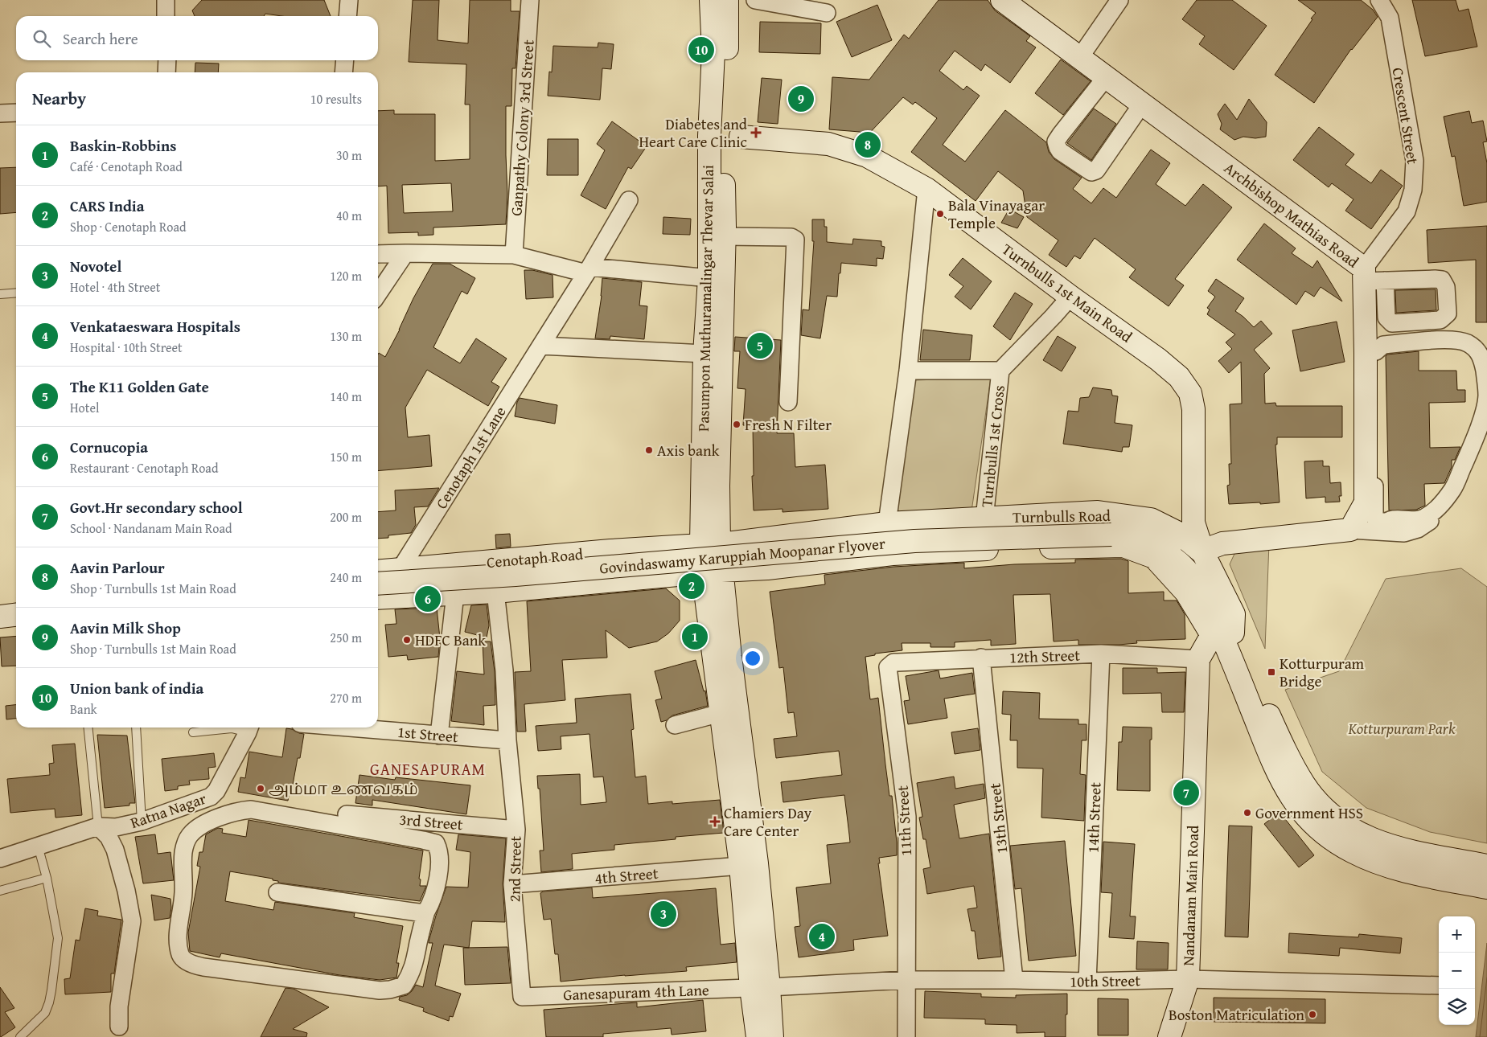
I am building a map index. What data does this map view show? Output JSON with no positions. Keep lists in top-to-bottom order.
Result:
{
  "streets": {
    "street": [
      "Crescent Street",
      "Ganpathy Colony 3rd Street",
      "Archbishop Mathias Road",
      "Turnbulls 1st Main Road",
      "Pasumpon Muthuramalingar Thevar Salai",
      "Turnbulls 1st Cross",
      "Cenotaph 1st Lane",
      "Turnbulls Road",
      "Govindaswamy Karuppiah Moopanar Flyover",
      "Cenotaph Road",
      "12th Street",
      "1st Street",
      "Ratna Nagar",
      "14th Street",
      "13th Street",
      "11th Street",
      "3rd Street",
      "2nd Street",
      "4th Street",
      "Nandanam Main Road",
      "10th Street",
      "Ganesapuram 4th Lane"
    ]
  },
  "crossings": [
    ["Crescent Street", "Archbishop Mathias Road"],
    ["Turnbulls 1st Main Road", "Turnbulls Road"],
    ["Pasumpon Muthuramalingar Thevar Salai", "Turnbulls Road"],
    ["Pasumpon Muthuramalingar Thevar Salai", "Cenotaph Road"],
    ["Turnbulls 1st Cross", "Turnbulls Road"],
    ["Cenotaph 1st Lane", "Cenotaph Road"],
    ["Turnbulls Road", "Govindaswamy Karuppiah Moopanar Flyover"],
    ["Turnbulls Road", "Cenotaph Road"],
    ["Turnbulls Road", "Nandanam Main Road"],
    ["Govindaswamy Karuppiah Moopanar Flyover", "Nandanam Main Road"],
    ["Cenotaph Road", "2nd Street"],
    ["12th Street", "14th Street"],
    ["12th Street", "13th Street"],
    ["12th Street", "11th Street"],
    ["12th Street", "Nandanam Main Road"],
    ["1st Street", "2nd Street"],
    ["14th Street", "10th Street"],
    ["13th Street", "10th Street"],
    ["11th Street", "10th Street"],
    ["3rd Street", "2nd Street"],
    ["2nd Street", "4th Street"],
    ["2nd Street", "Ganesapuram 4th Lane"],
    ["Nandanam Main Road", "10th Street"],
    ["10th Street", "Ganesapuram 4th Lane"]
  ],
  "districts": ["GANESAPURAM"],
  "parks": ["Kotturpuram Park"],
  "places": {
    "health": ["Diabetes and Heart Care Clinic", "Chamiers Day Care Center"],
    "other": [
      "Bala Vinayagar Temple",
      "Fresh N Filter",
      "Axis bank",
      "HDFC Bank",
      "அம்மா உணவகம்",
      "Government HSS",
      "Boston Matriculation"
    ],
    "transit": ["Kotturpuram Bridge"]
  },
  "page": {
    "search": "Search here",
    "pins": [
      "10",
      "9",
      "8",
      "5",
      "2",
      "6",
      "1",
      "7",
      "3",
      "4"
    ],
    "heading": ["Nearby", "10 results"],
    "list": [
      {
        "mark": "1",
        "name": "Baskin-Robbins",
        "note": "Café · Cenotaph Road",
        "value": "30 m"
      },
      {
        "mark": "2",
        "name": "CARS India",
        "note": "Shop · Cenotaph Road",
        "value": "40 m"
      },
      {
        "mark": "3",
        "name": "Novotel",
        "note": "Hotel · 4th Street",
        "value": "120 m"
      },
      {
        "mark": "4",
        "name": "Venkataeswara Hospitals",
        "note": "Hospital · 10th Street",
        "value": "130 m"
      },
      {
        "mark": "5",
        "name": "The K11 Golden Gate",
        "note": "Hotel",
        "value": "140 m"
      },
      {
        "mark": "6",
        "name": "Cornucopia",
        "note": "Restaurant · Cenotaph Road",
        "value": "150 m"
      },
      {
        "mark": "7",
        "name": "Govt.Hr secondary school",
        "note": "School · Nandanam Main Road",
        "value": "200 m"
      },
      {
        "mark": "8",
        "name": "Aavin Parlour",
        "note": "Shop · Turnbulls 1st Main Road",
        "value": "240 m"
      },
      {
        "mark": "9",
        "name": "Aavin Milk Shop",
        "note": "Shop · Turnbulls 1st Main Road",
        "value": "250 m"
      },
      {
        "mark": "10",
        "name": "Union bank of india",
        "note": "Bank",
        "value": "270 m"
      }
    ],
    "map_buttons": ["+", "−"]
  }
}
